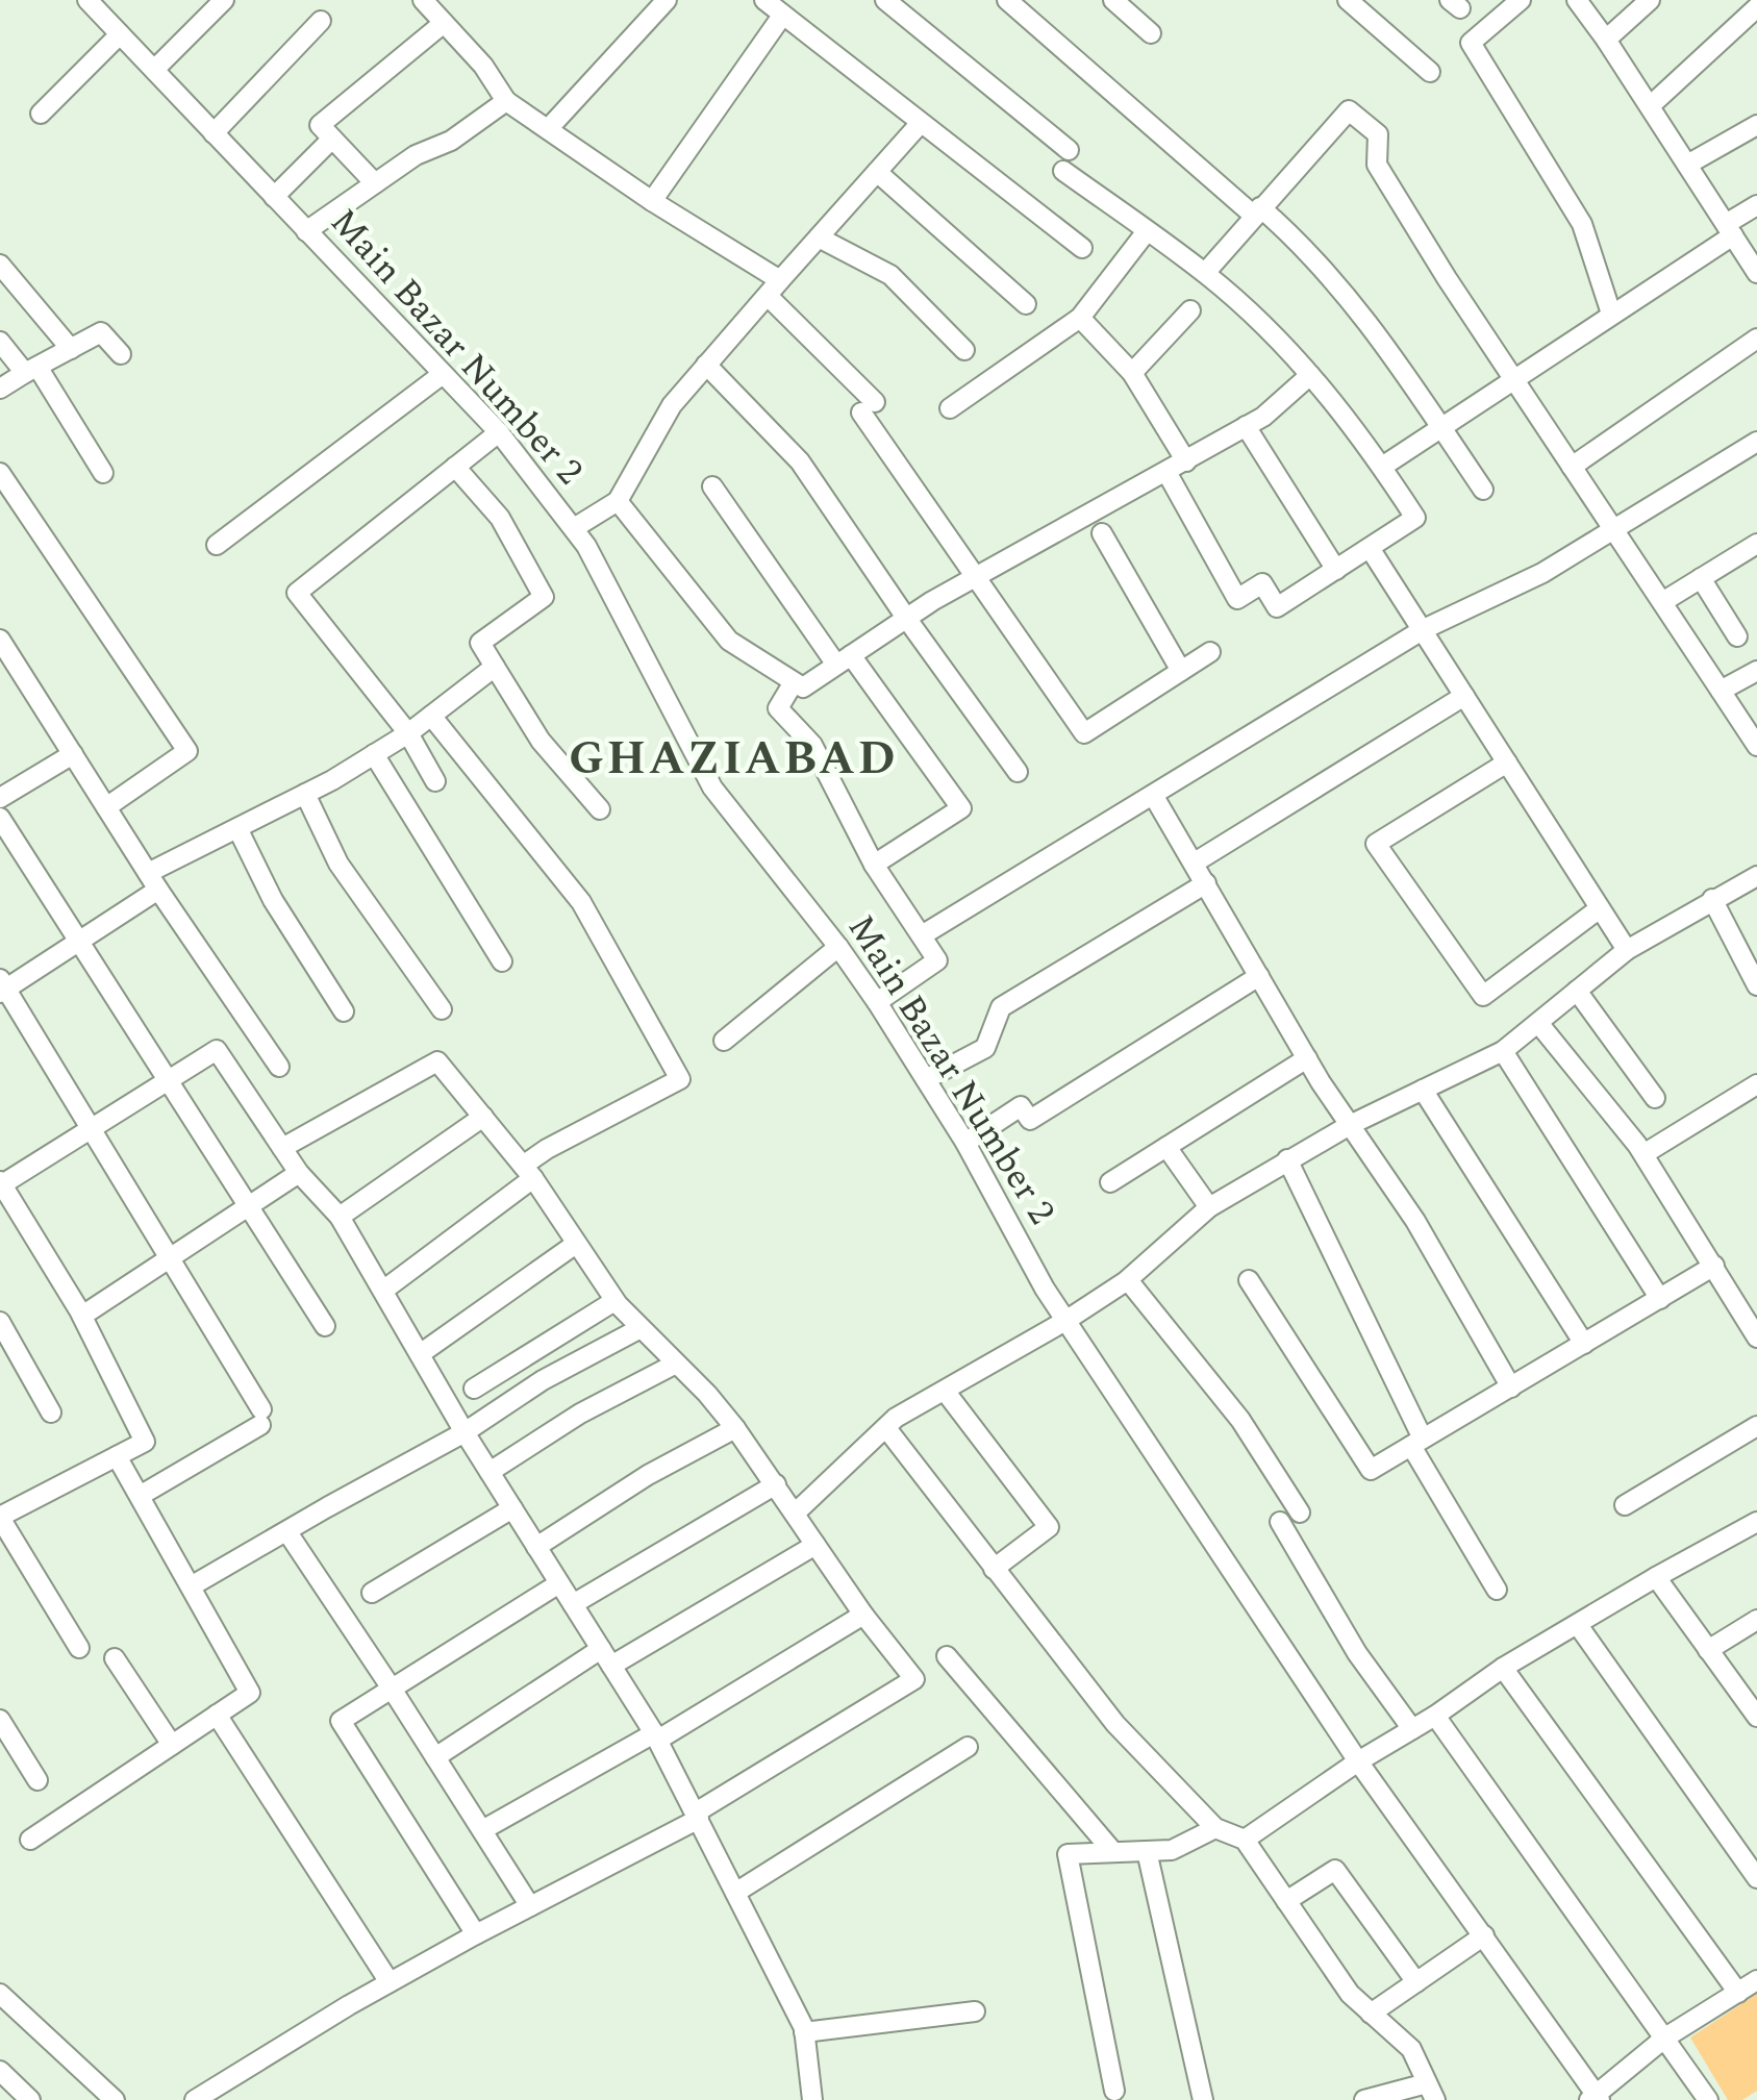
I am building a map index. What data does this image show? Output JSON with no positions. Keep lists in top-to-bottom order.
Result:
{
  "streets": {
    "street": ["Main Bazar Number 2"]
  },
  "districts": ["GHAZIABAD"]
}
